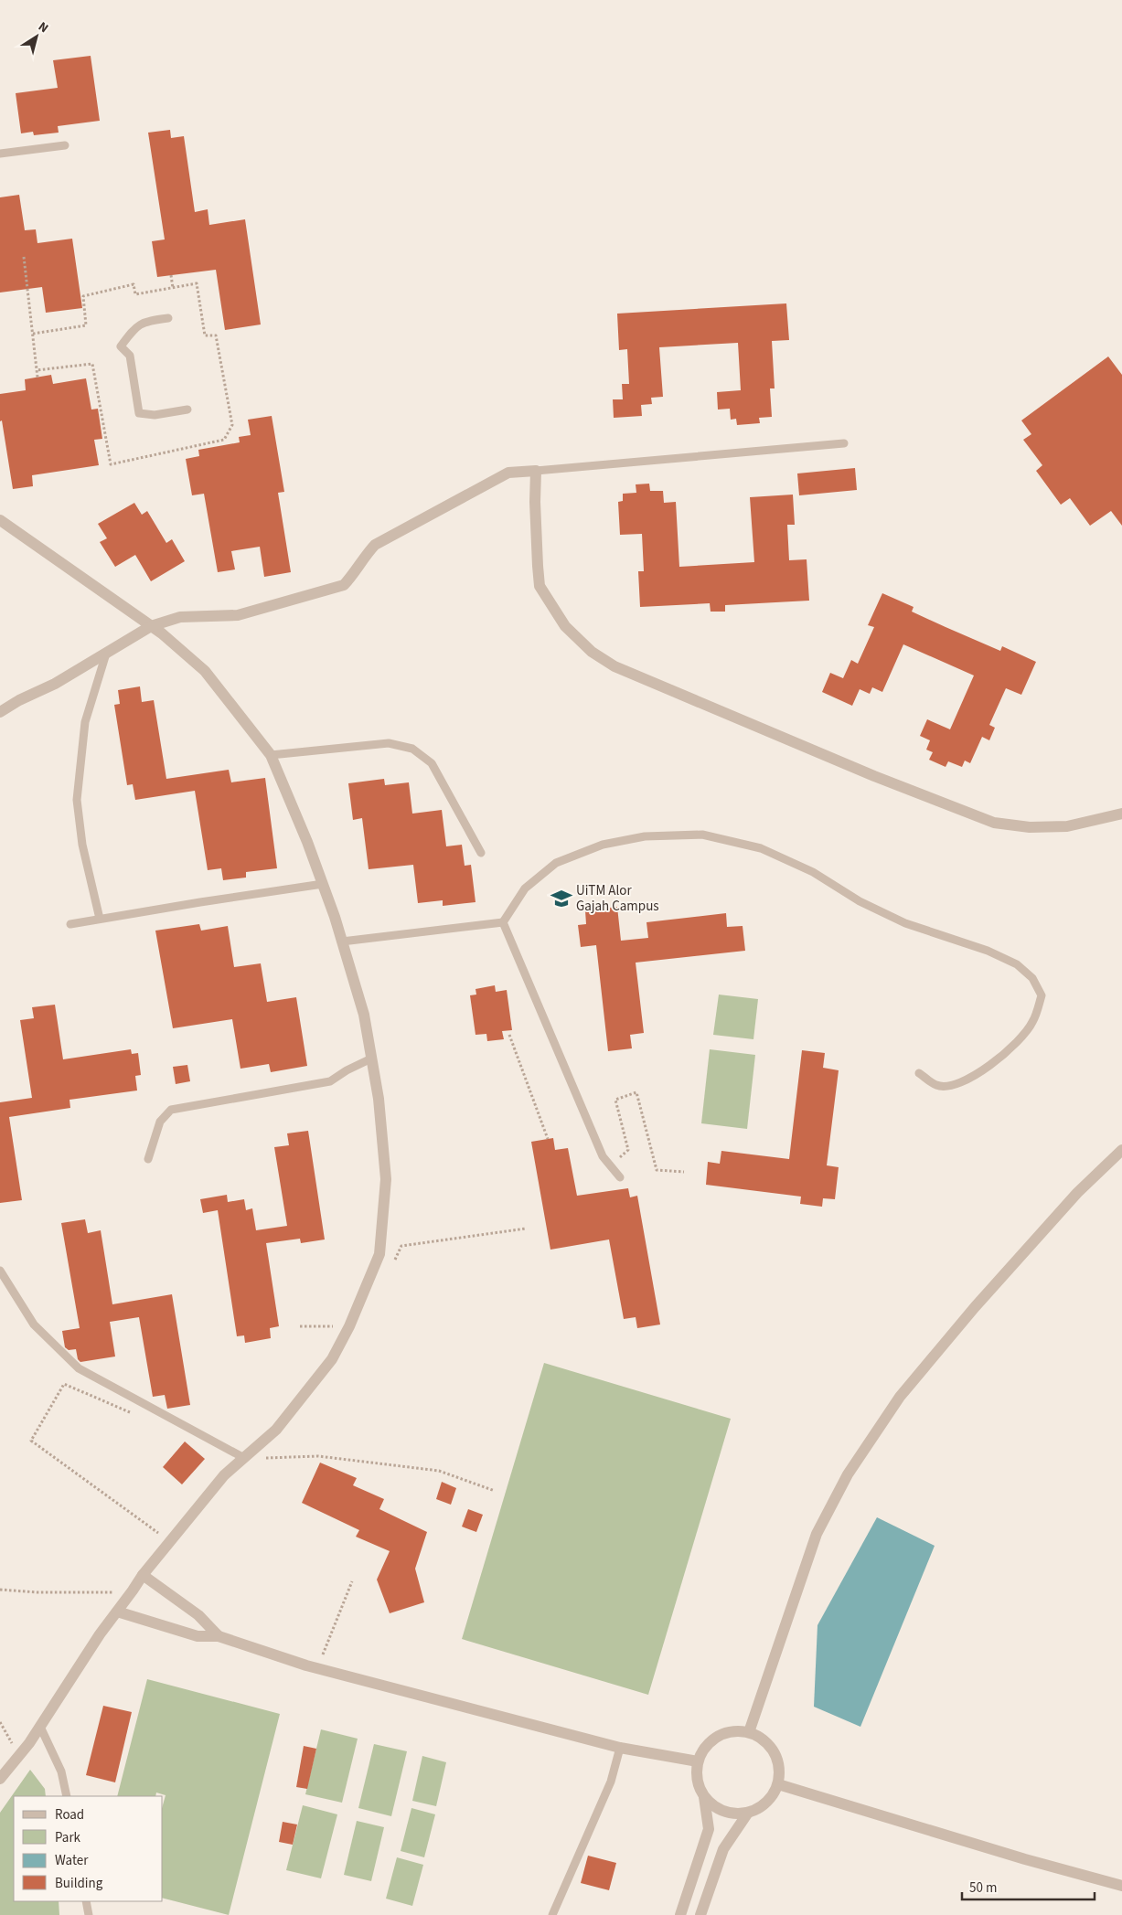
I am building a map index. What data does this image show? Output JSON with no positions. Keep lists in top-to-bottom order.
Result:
{
  "places": {
    "school or university": ["UiTM Alor Gajah Campus"]
  },
  "legend": [
    "Road",
    "Park",
    "Water",
    "Building"
  ],
  "scale_bar": "50 m",
  "north": "top right"
}
